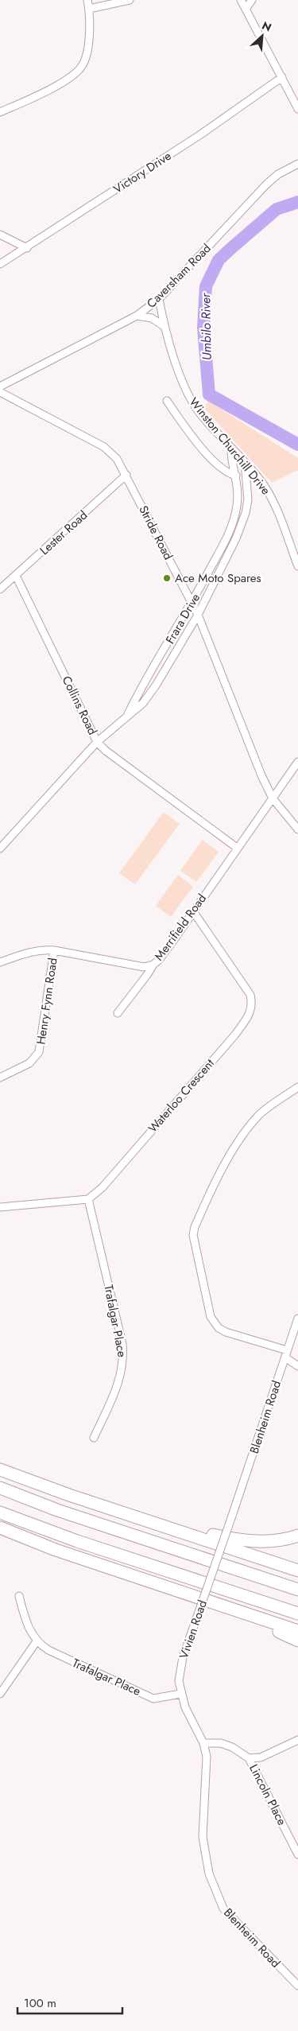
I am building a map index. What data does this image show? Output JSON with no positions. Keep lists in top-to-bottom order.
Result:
{
  "streets": {
    "street": [
      "Victory Drive",
      "Caversham Road",
      "Winston Churchill Drive",
      "Lester Road",
      "Stride Road",
      "Frara Drive",
      "Collins Road",
      "Merrifield Road",
      "Henry Fynn Road",
      "Waterloo Crescent",
      "Trafalgar Place",
      "Blenheim Road",
      "Vivien Road",
      "Lincoln Place"
    ]
  },
  "crossings": [
    ["Caversham Road", "Winston Churchill Drive"],
    ["Winston Churchill Drive", "Frara Drive"],
    ["Lester Road", "Stride Road"],
    ["Lester Road", "Collins Road"],
    ["Stride Road", "Frara Drive"],
    ["Stride Road", "Merrifield Road"],
    ["Frara Drive", "Collins Road"],
    ["Collins Road", "Merrifield Road"],
    ["Merrifield Road", "Henry Fynn Road"],
    ["Merrifield Road", "Waterloo Crescent"],
    ["Waterloo Crescent", "Trafalgar Place"],
    ["Trafalgar Place", "Vivien Road"],
    ["Blenheim Road", "Vivien Road"],
    ["Blenheim Road", "Lincoln Place"],
    ["Vivien Road", "Lincoln Place"]
  ],
  "water": ["Umbilo River"],
  "places": ["Ace Moto Spares"],
  "scale_bar": "100 m",
  "north": "top right"
}
